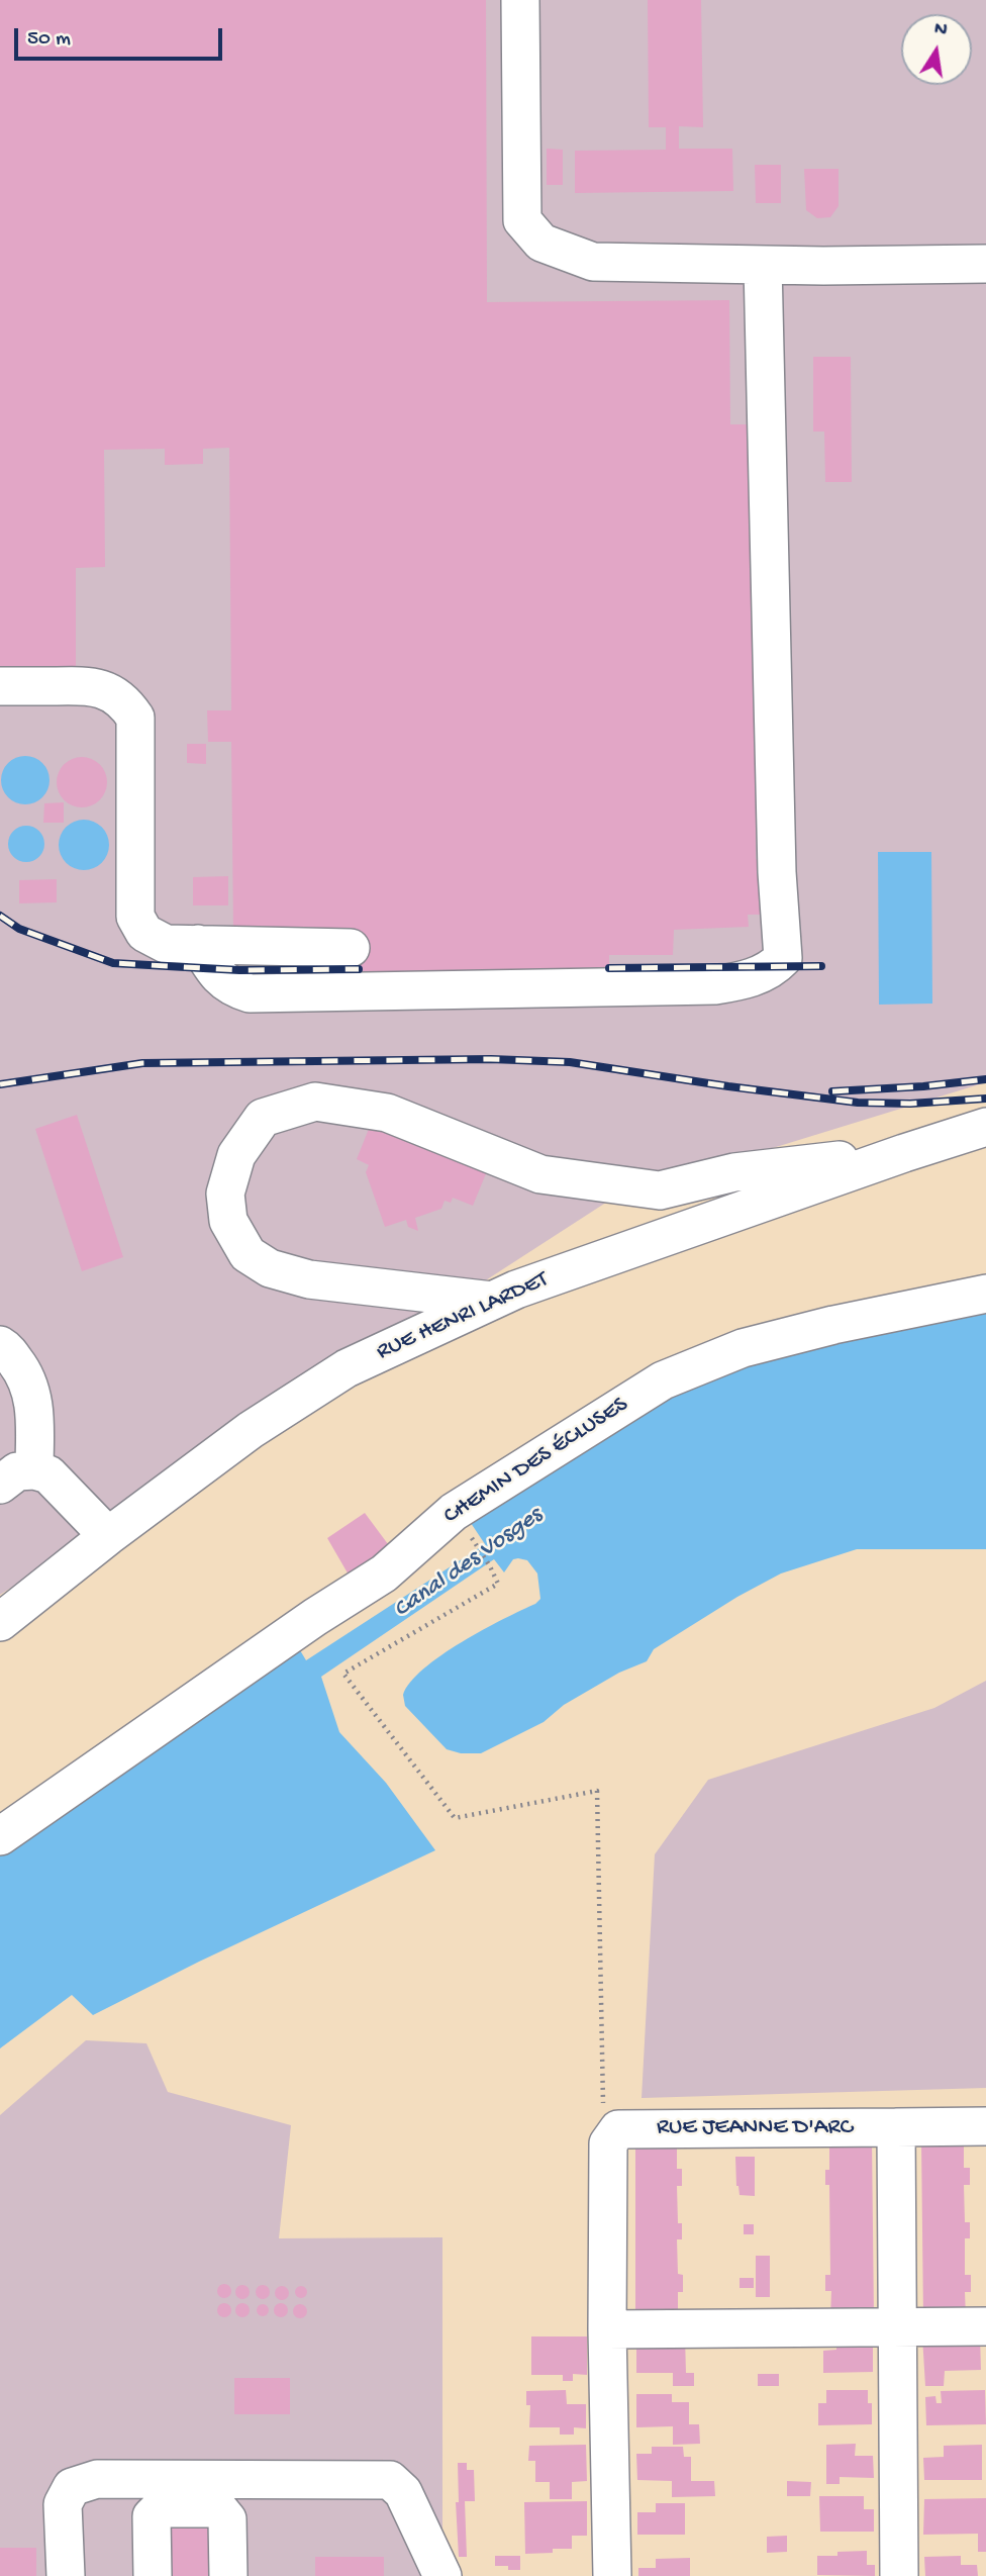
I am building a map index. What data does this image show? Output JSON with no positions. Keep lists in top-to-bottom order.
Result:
{
  "streets": {
    "street": ["RUE HENRI LARDET", "CHEMIN DES ÉCLUSES", "RUE JEANNE D'ARC"]
  },
  "water": ["Canal des Vosges"],
  "scale_bar": "50 m",
  "north": "top"
}
